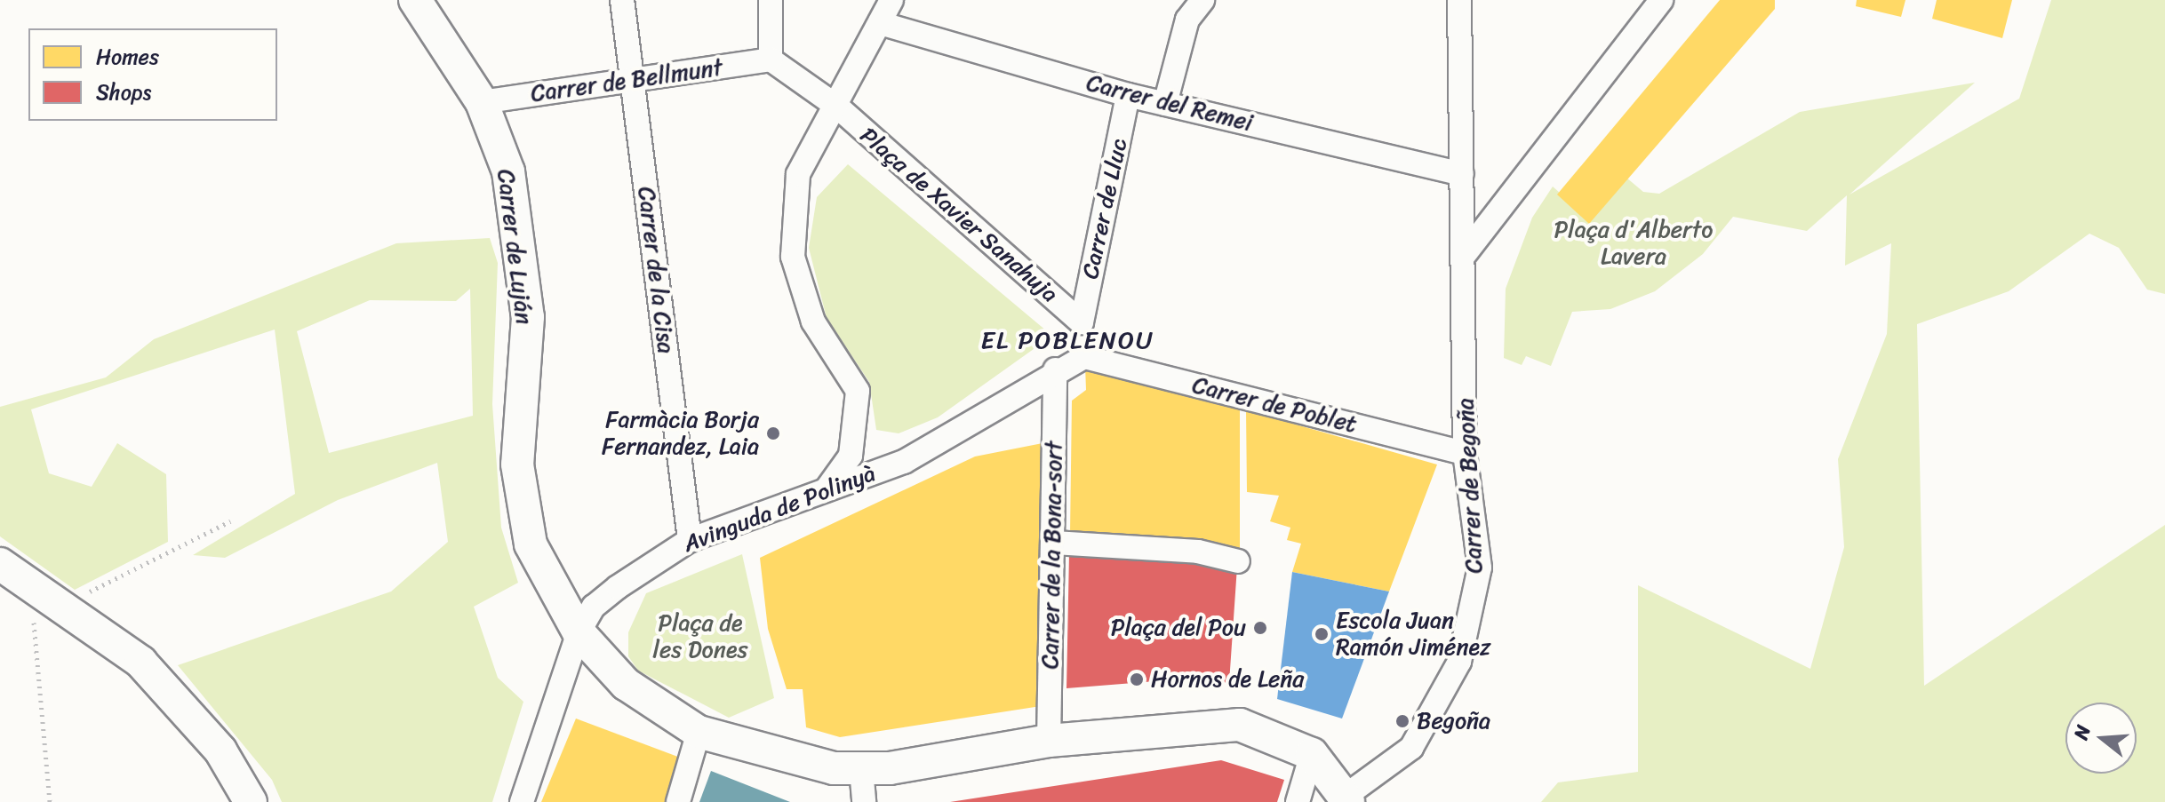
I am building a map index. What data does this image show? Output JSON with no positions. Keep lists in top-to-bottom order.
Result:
{
  "streets": {
    "street": [
      "Carrer de Bellmunt",
      "Carrer del Remei",
      "Carrer de Lluc",
      "Plaça de Xavier Sanahuja",
      "Carrer de Luján",
      "Carrer de la Cisa",
      "Carrer de Poblet",
      "Carrer de Begoña",
      "Avinguda de Polinyà",
      "Carrer de la Bona-sort"
    ]
  },
  "crossings": [
    ["Carrer de Bellmunt", "Plaça de Xavier Sanahuja"],
    ["Carrer de Bellmunt", "Carrer de Luján"],
    ["Carrer de Bellmunt", "Carrer de la Cisa"],
    ["Carrer del Remei", "Carrer de Lluc"],
    ["Carrer del Remei", "Carrer de Begoña"],
    ["Carrer de Lluc", "Plaça de Xavier Sanahuja"],
    ["Plaça de Xavier Sanahuja", "Avinguda de Polinyà"],
    ["Carrer de Luján", "Avinguda de Polinyà"],
    ["Carrer de la Cisa", "Avinguda de Polinyà"],
    ["Carrer de Poblet", "Carrer de Begoña"],
    ["Carrer de Poblet", "Avinguda de Polinyà"],
    ["Avinguda de Polinyà", "Carrer de la Bona-sort"]
  ],
  "districts": ["EL POBLENOU"],
  "parks": ["Plaça d'Alberto Lavera", "Plaça de les Dones"],
  "places": [
    "Farmàcia Borja Fernandez, Laia",
    "Plaça del Pou",
    "Escola Juan Ramón Jiménez",
    "Hornos de Leña",
    "Begoña"
  ],
  "legend": ["Homes", "Shops"],
  "north": "left"
}
